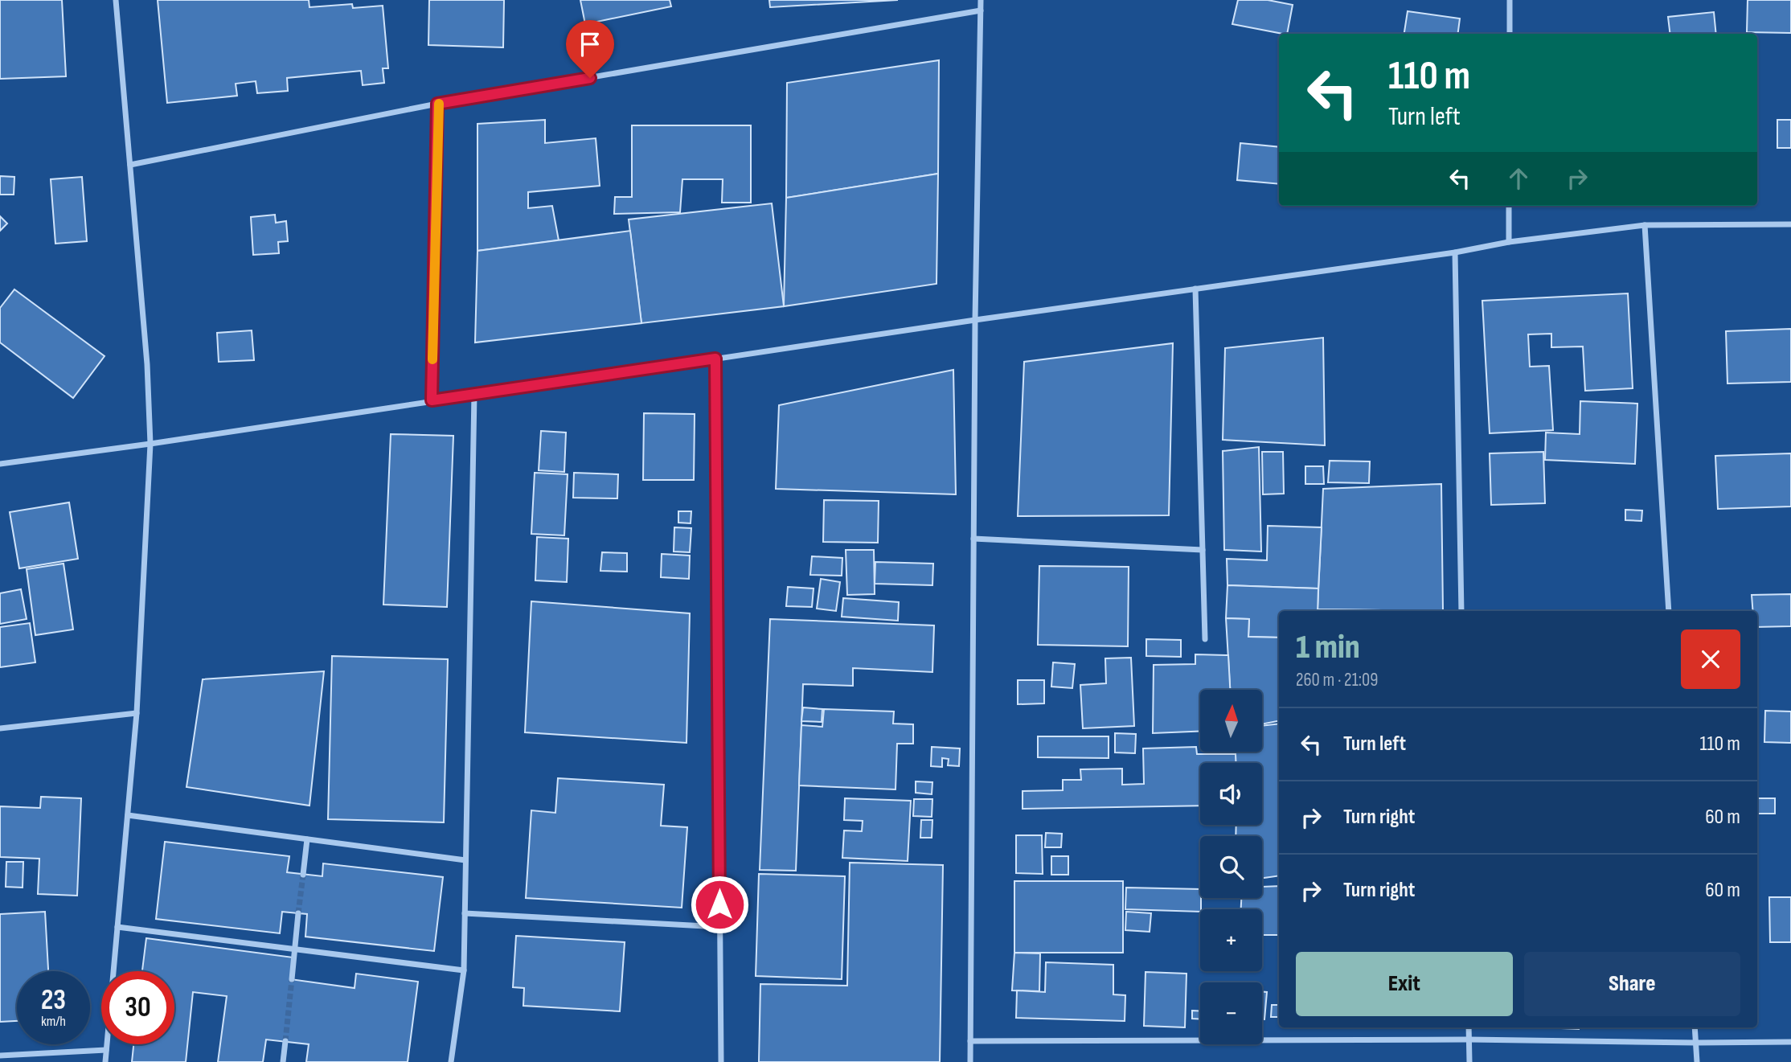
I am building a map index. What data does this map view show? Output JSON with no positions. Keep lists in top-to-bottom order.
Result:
{
  "north": "top",
  "page": {
    "turn": ["110 m", "Turn left"],
    "heading": ["1 min", "260 m · 21:09"],
    "map_buttons": ["+", "−"],
    "list": [
      {
        "name": "Turn left",
        "value": "110 m"
      },
      {
        "name": "Turn right",
        "value": "60 m"
      },
      {
        "name": "Turn right",
        "value": "60 m"
      }
    ],
    "buttons": ["Exit", "Share"],
    "speed": "23 km/h",
    "limit": "30"
  }
}
